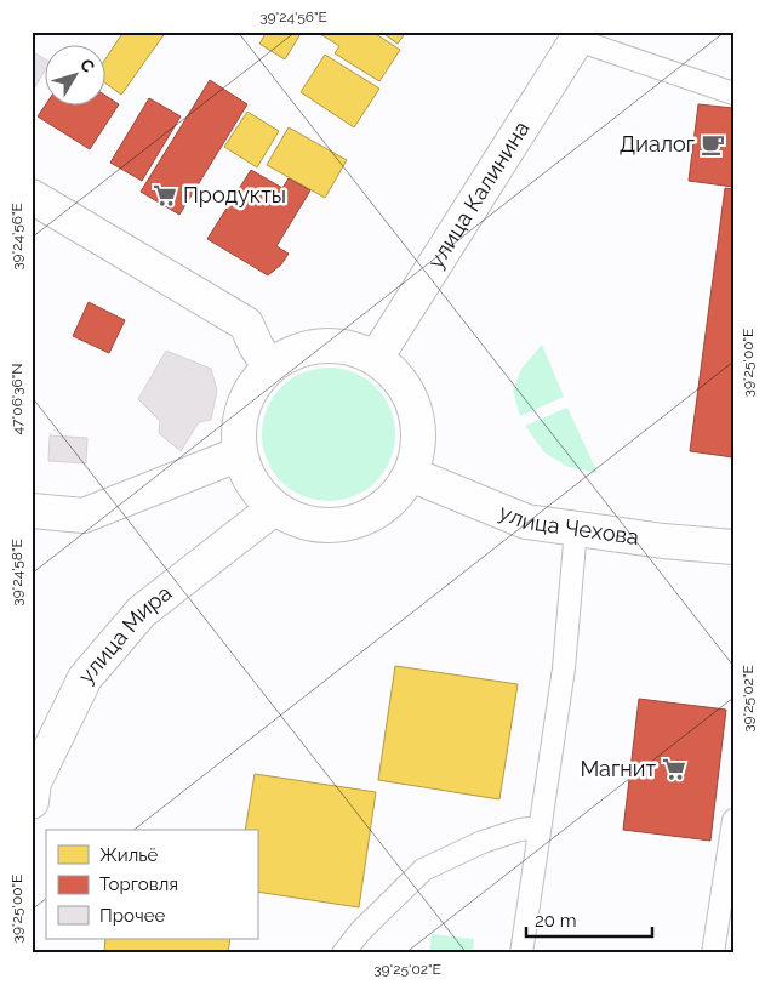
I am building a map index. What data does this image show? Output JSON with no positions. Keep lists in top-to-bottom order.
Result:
{
  "streets": {
    "main road": ["улица Калинина", "улица Чехова", "улица Мира"]
  },
  "crossings": [
    ["улица Калинина", "улица Чехова"],
    ["улица Калинина", "улица Мира"],
    ["улица Чехова", "улица Мира"]
  ],
  "places": {
    "cafe": ["Диалог"],
    "supermarket": ["Продукты", "Магнит"]
  },
  "legend": ["Жильё", "Торговля", "Прочее"],
  "scale_bar": "20 m",
  "north": "top right",
  "coordinates": [
    "39°24'56\"E",
    "39°25'00\"E",
    "47°06'36\"N",
    "39°24'58\"E",
    "39°25'02\"E"
  ]
}
